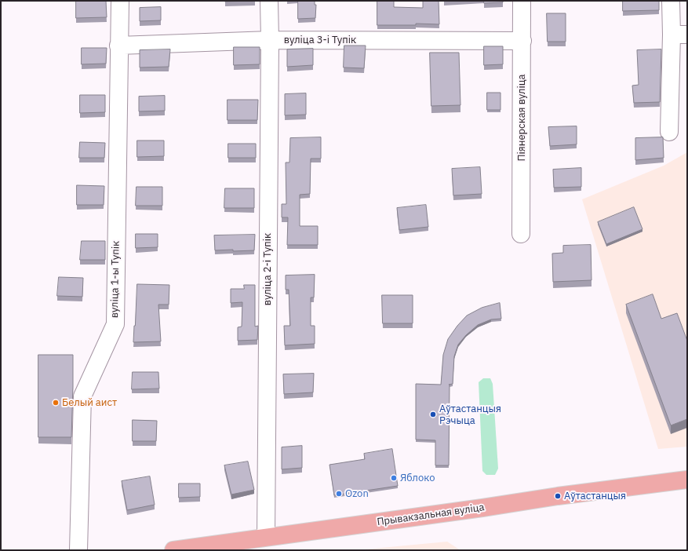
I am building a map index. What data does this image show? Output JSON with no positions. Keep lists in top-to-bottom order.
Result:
{
  "streets": {
    "main road": ["Прывакзальная вуліца"],
    "street": [
      "вуліца 3-і Тупік",
      "Піянерская вуліца",
      "вуліца 2-і Тупік",
      "вуліца 1-ы Тупік"
    ]
  },
  "crossings": [
    ["вуліца 3-і Тупік", "Піянерская вуліца"],
    ["вуліца 3-і Тупік", "вуліца 2-і Тупік"],
    ["вуліца 3-і Тупік", "вуліца 1-ы Тупік"],
    ["вуліца 2-і Тупік", "Прывакзальная вуліца"]
  ],
  "places": [
    "Белый аист",
    "Аўтастанцыя Рэчыца",
    "Яблоко",
    "Ozon",
    "Аўтастанцыя"
  ]
}
